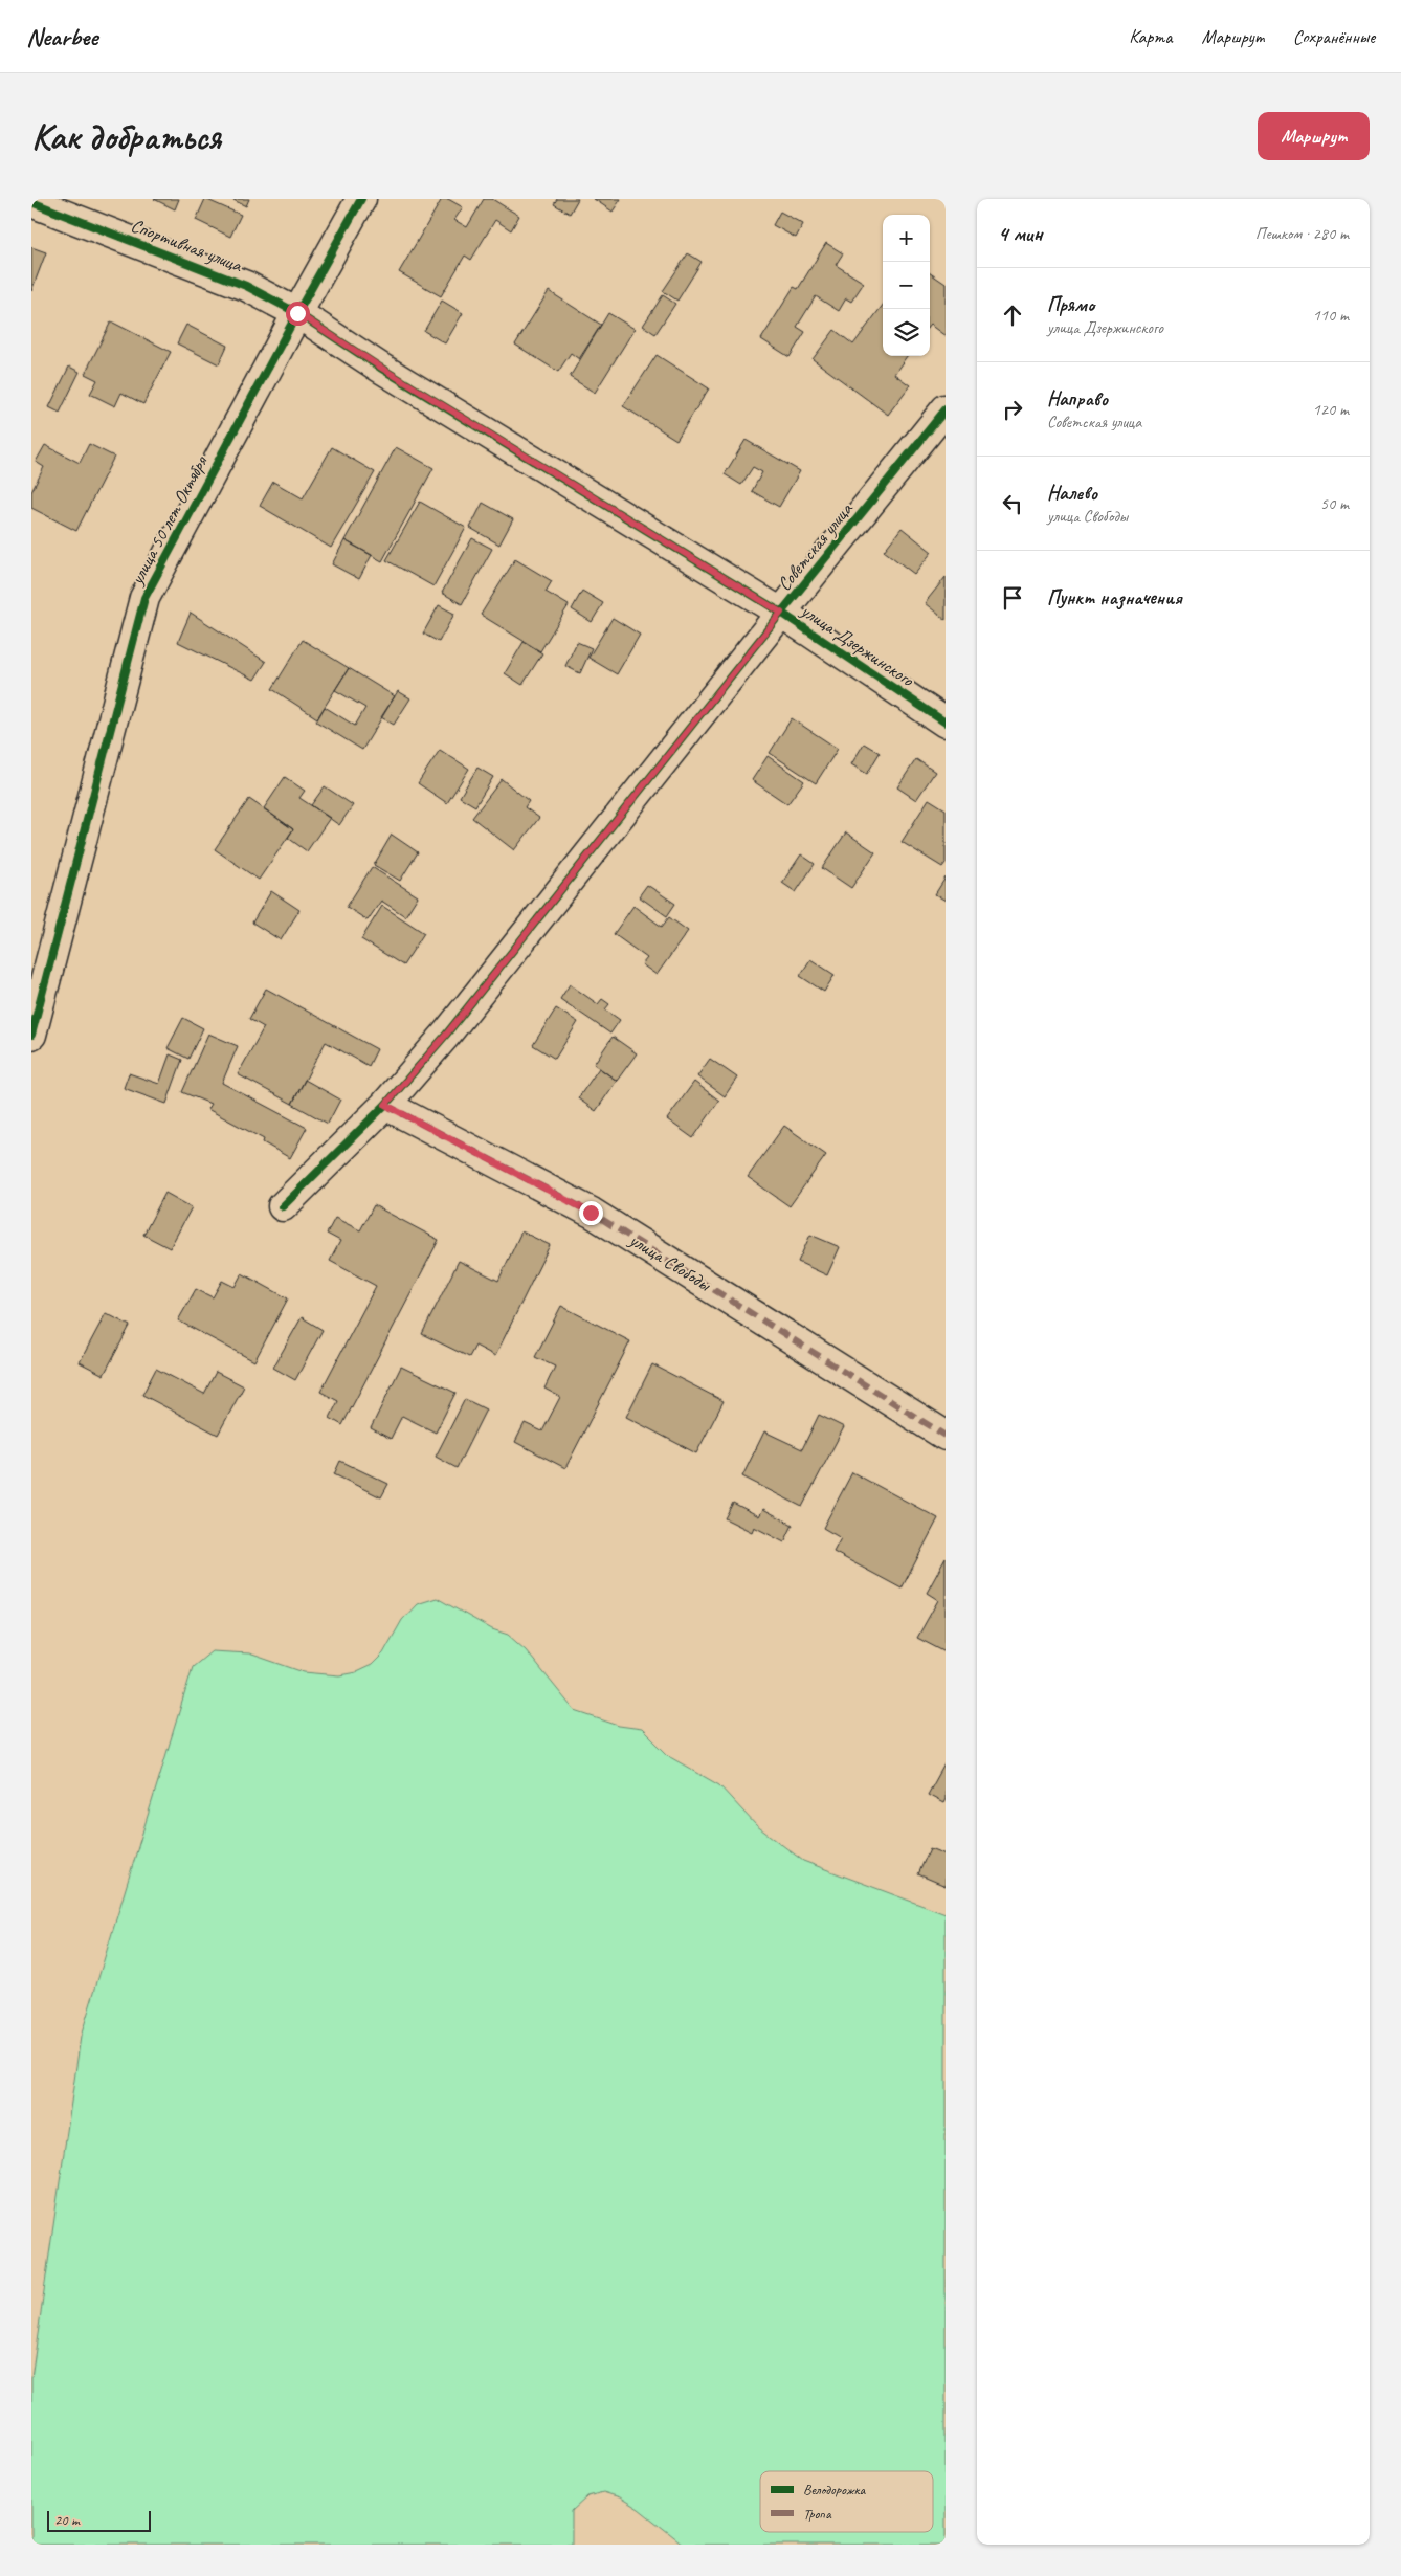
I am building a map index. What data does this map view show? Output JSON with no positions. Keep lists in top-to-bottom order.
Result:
{
  "streets": {
    "street": [
      "Спортивная улица",
      "улица 50 лет Октября",
      "Советская улица",
      "улица Дзержинского",
      "улица Свободы"
    ]
  },
  "crossings": [
    ["Спортивная улица", "улица 50 лет Октября"],
    ["Спортивная улица", "улица Дзержинского"],
    ["улица 50 лет Октября", "улица Дзержинского"],
    ["Советская улица", "улица Дзержинского"],
    ["Советская улица", "улица Свободы"]
  ],
  "legend": ["Велодорожка", "Тропа"],
  "scale_bar": "20 m",
  "page": {
    "header": "Nearbee",
    "nav": ["Карта", "Маршрут", "Сохранённые"],
    "buttons": "Маршрут",
    "title": "Как добраться",
    "heading": ["4 мин", "Пешком · 280 m"],
    "map_buttons": ["+", "−"],
    "list": [
      ["Прямо", "улица Дзержинского", "110 m"],
      ["Направо", "Советская улица", "120 m"],
      ["Налево", "улица Свободы", "50 m"],
      "Пункт назначения"
    ],
    "scale": "20 m"
  }
}
